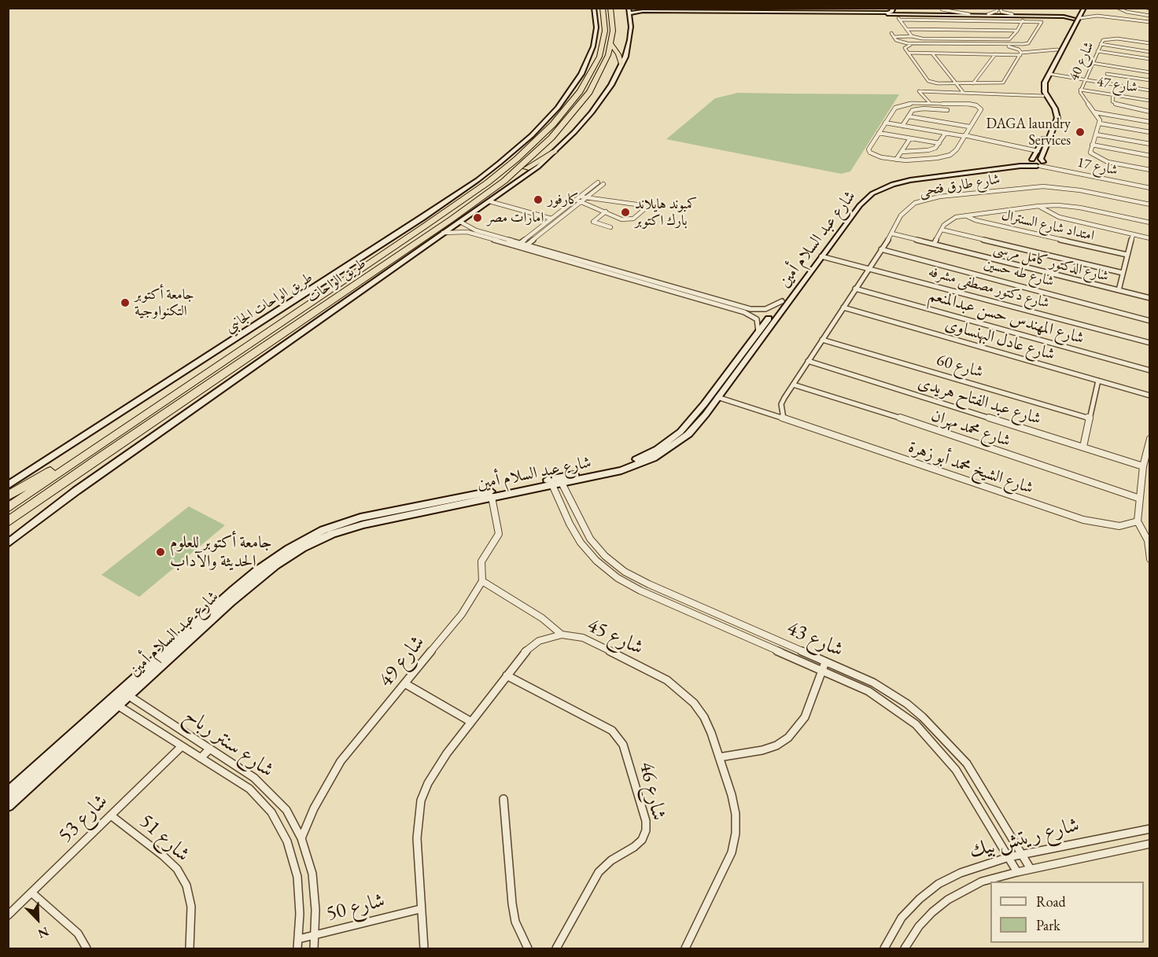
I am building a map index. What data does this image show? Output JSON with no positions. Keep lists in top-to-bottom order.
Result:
{
  "streets": {
    "highway": ["طريق الواحات"],
    "street": [
      "شارع 40",
      "شارع 47",
      "شارع 17",
      "شارع طارق فتحى",
      "امتداد شارع السنترال",
      "شارع عبد السلام أمين",
      "شارع الدكتور كامل مرسى",
      "شارع طه حسين",
      "شارع دكتور مصطفى مشرفه",
      "طريق الواحات الجانبي",
      "شارع المهندس حسن عبدالمنعم",
      "شارع عادل البهنساوى",
      "شارع 60",
      "شارع عبد الفتاح هريدى",
      "شارع محمد مهران",
      "شارع الشيخ محمد أبو زهرة",
      "شارع 45",
      "شارع 43",
      "شارع 49",
      "شارع سنتر رباح",
      "شارع 46",
      "شارع 53",
      "شارع 51",
      "شارع ريتش بيك",
      "شارع 50"
    ]
  },
  "crossings": [
    ["شارع 40", "شارع 47"],
    ["شارع 17", "شارع عبد السلام أمين"],
    ["شارع طارق فتحى", "شارع الدكتور كامل مرسى"],
    ["شارع طارق فتحى", "شارع طه حسين"],
    ["شارع طارق فتحى", "شارع دكتور مصطفى مشرفه"],
    ["شارع طارق فتحى", "شارع المهندس حسن عبدالمنعم"],
    ["شارع طارق فتحى", "شارع عادل البهنساوى"],
    ["شارع طارق فتحى", "شارع 60"],
    ["شارع طارق فتحى", "شارع عبد الفتاح هريدى"],
    ["شارع طارق فتحى", "شارع محمد مهران"],
    ["شارع طارق فتحى", "شارع الشيخ محمد أبو زهرة"],
    ["شارع عبد السلام أمين", "شارع دكتور مصطفى مشرفه"],
    ["شارع عبد السلام أمين", "شارع الشيخ محمد أبو زهرة"],
    ["شارع عبد السلام أمين", "شارع 43"],
    ["شارع عبد السلام أمين", "شارع 49"],
    ["شارع عبد السلام أمين", "شارع سنتر رباح"],
    ["شارع 45", "شارع 46"],
    ["شارع 45", "شارع 50"],
    ["شارع 43", "شارع ريتش بيك"],
    ["شارع 49", "شارع سنتر رباح"],
    ["شارع سنتر رباح", "شارع 53"],
    ["شارع سنتر رباح", "شارع 50"],
    ["شارع 53", "شارع 51"]
  ],
  "places": [
    "DAGA laundry Services",
    "كارفور",
    "كمبوند هايلاند بارك اكتوبر",
    "امارات مصر",
    "جامعة أكتوبر التكنواوجية",
    "جامعة أكتوبر للعلوم الحديثة والآداب"
  ],
  "legend": ["Road", "Park"],
  "north": "bottom right"
}
